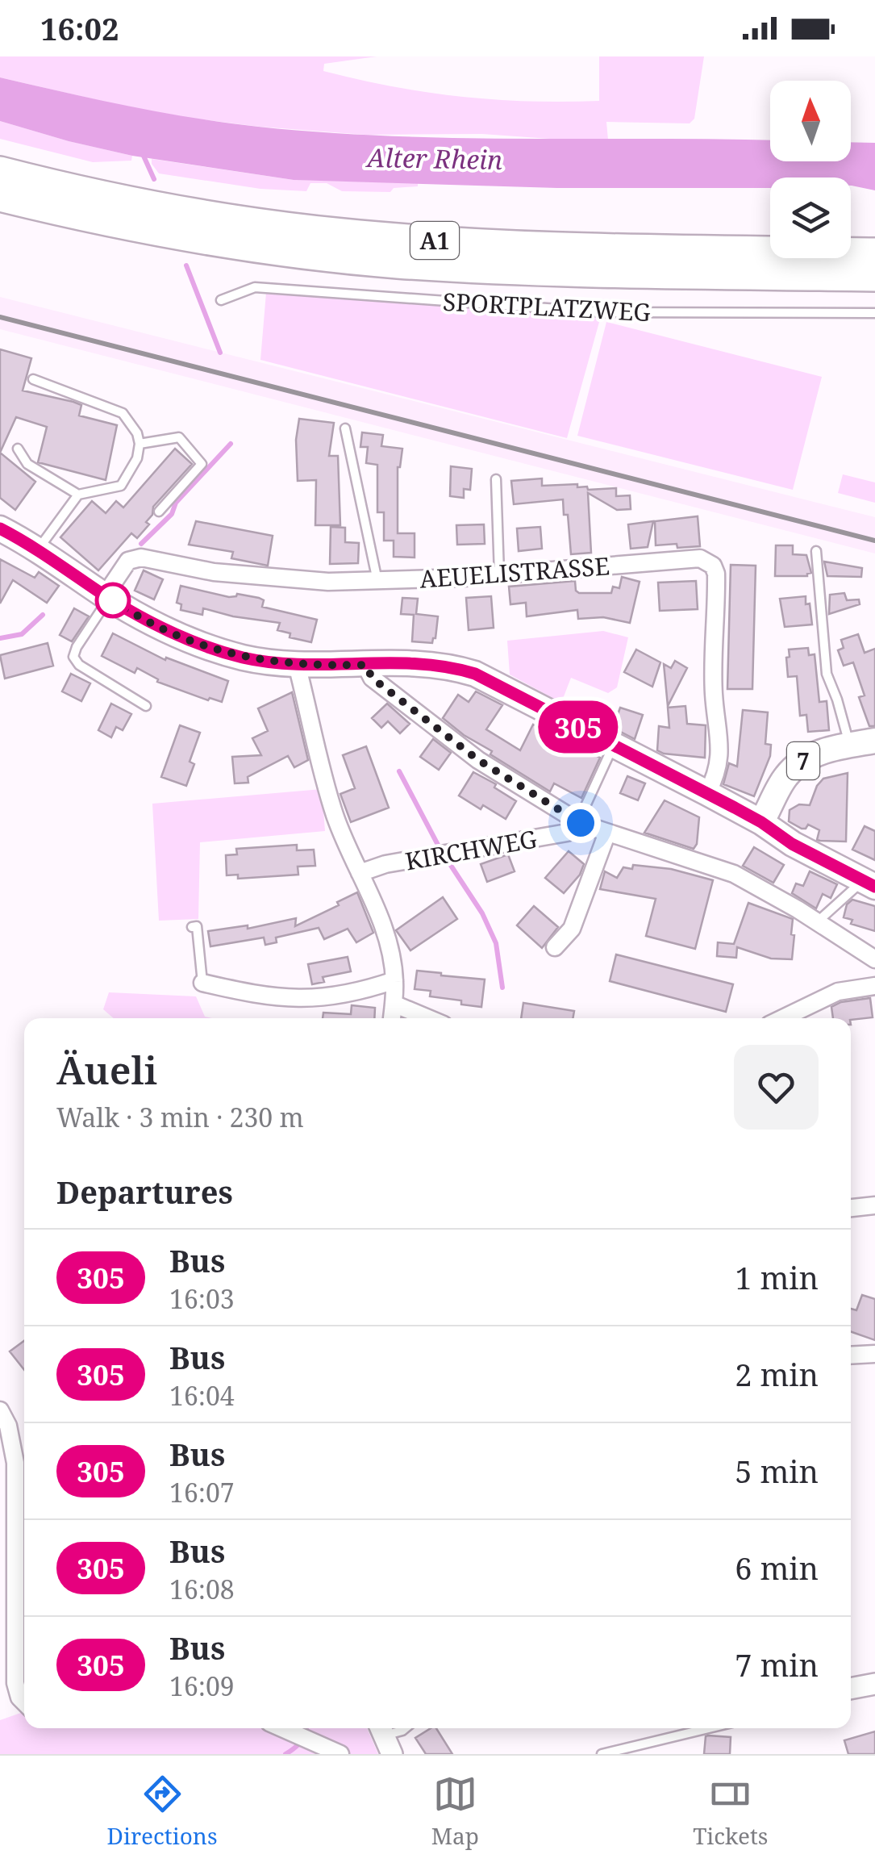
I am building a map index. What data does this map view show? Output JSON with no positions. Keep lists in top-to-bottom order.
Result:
{
  "streets": {
    "highway": ["A1"],
    "main road": ["7"],
    "street": ["AEUELISTRASSE", "KIRCHWEG"],
    "lane": ["SPORTPLATZWEG"]
  },
  "water": ["Alter Rhein"],
  "lines": ["bus line 305"],
  "north": "top",
  "page": {
    "status": "16:02",
    "on_map": "305",
    "heading": [
      ["Äueli", "Walk · 3 min · 230 m"],
      "Departures"
    ],
    "list": [
      {
        "mark": "305",
        "name": "Bus",
        "note": "16:03",
        "value": "1 min"
      },
      {
        "mark": "305",
        "name": "Bus",
        "note": "16:04",
        "value": "2 min"
      },
      {
        "mark": "305",
        "name": "Bus",
        "note": "16:07",
        "value": "5 min"
      },
      {
        "mark": "305",
        "name": "Bus",
        "note": "16:08",
        "value": "6 min"
      },
      {
        "mark": "305",
        "name": "Bus",
        "note": "16:09",
        "value": "7 min"
      }
    ],
    "tabs": ["Directions", "Map", "Tickets"]
  }
}
